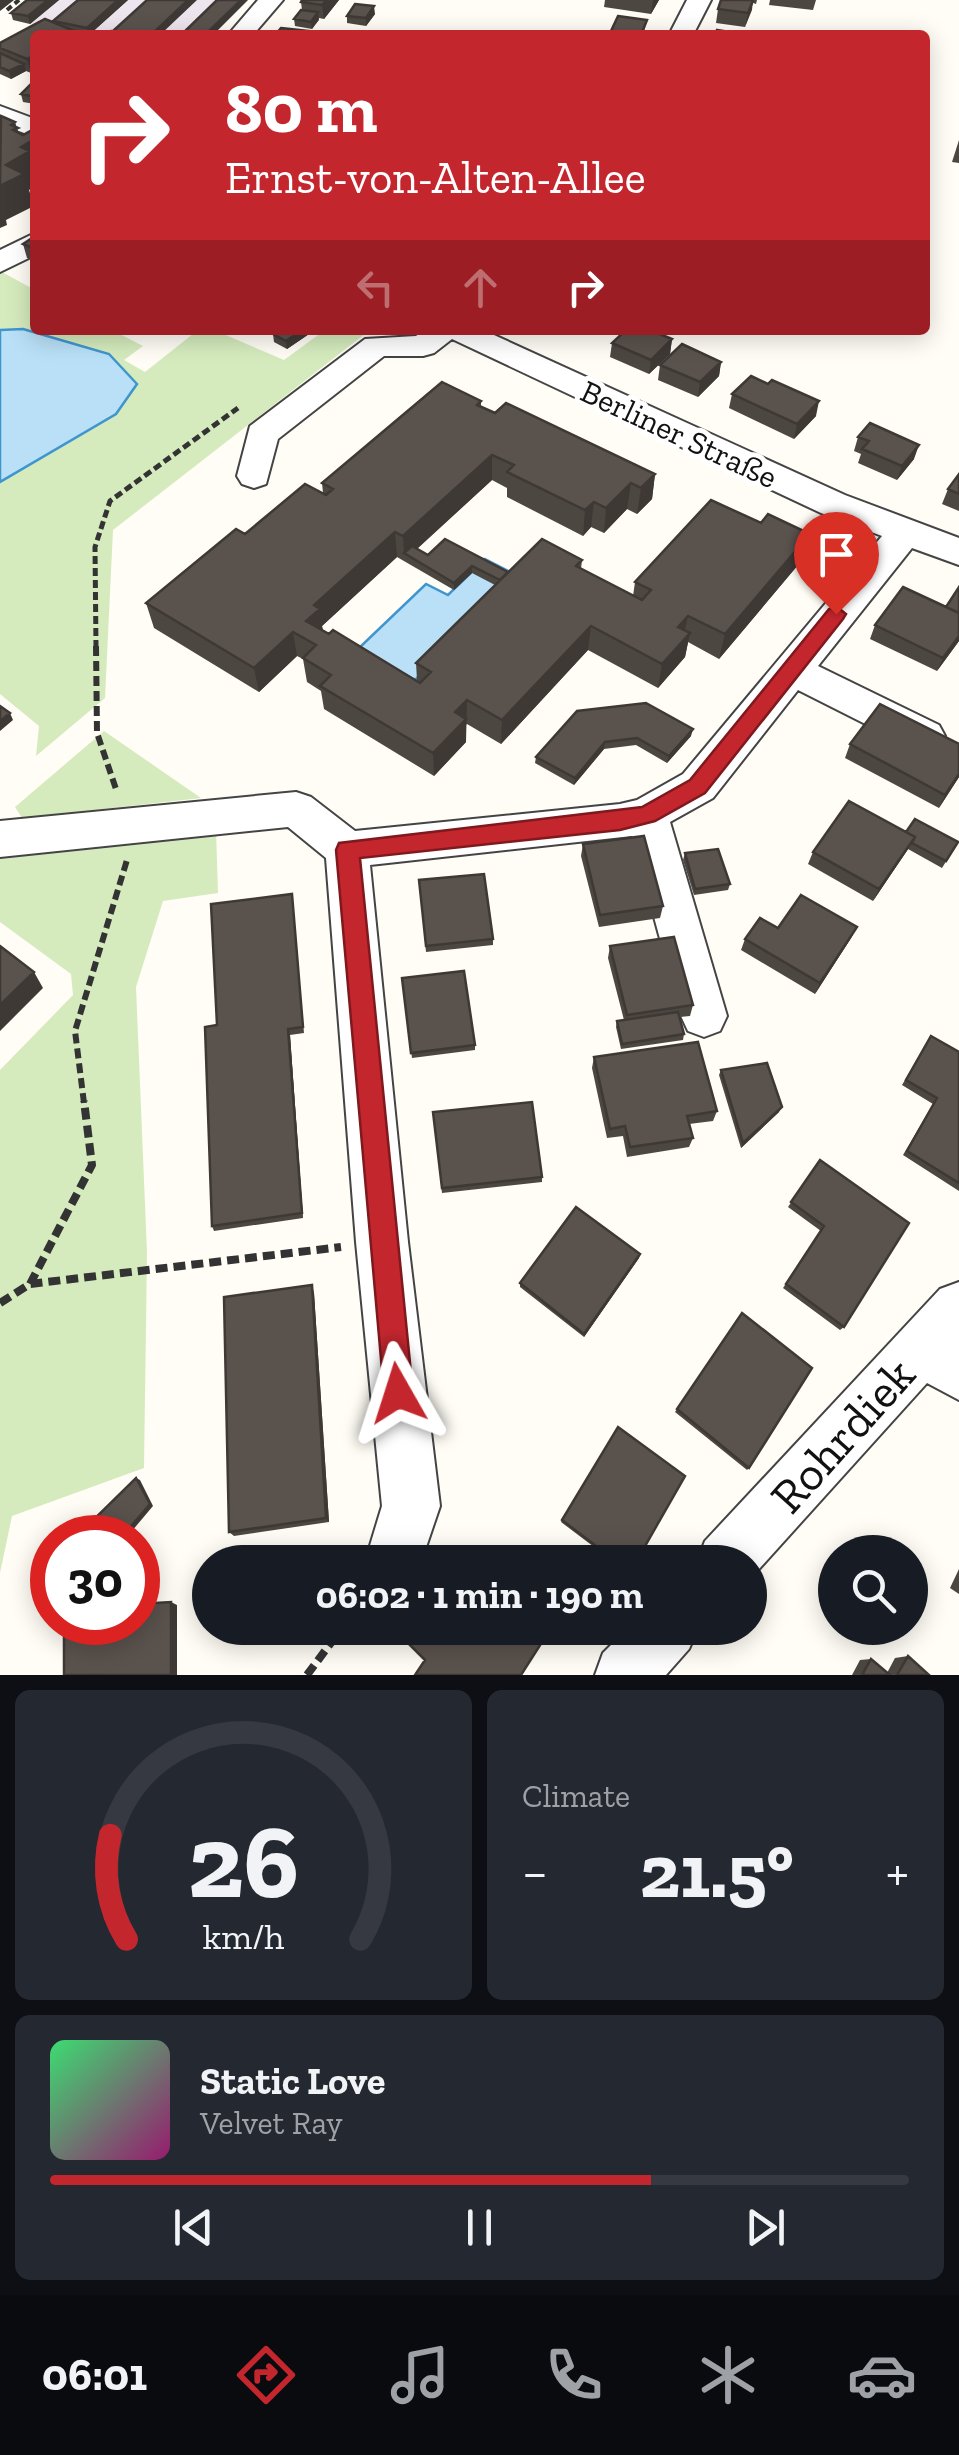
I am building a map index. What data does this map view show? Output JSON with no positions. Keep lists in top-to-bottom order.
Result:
{
  "streets": {
    "street": ["Berliner Straße", "Rohrdiek"]
  },
  "page": {
    "turn": ["80 m", "Ernst-von-Alten-Allee"],
    "limit": "30",
    "trip": "06:02 · 1 min · 190 m",
    "tile": "Climate",
    "heat": ["−", "21.5°", "+"],
    "song": ["Static Love", "Velvet Ray"],
    "tabs": "06:01",
    "gauge": ["26", "km/h"]
  }
}
